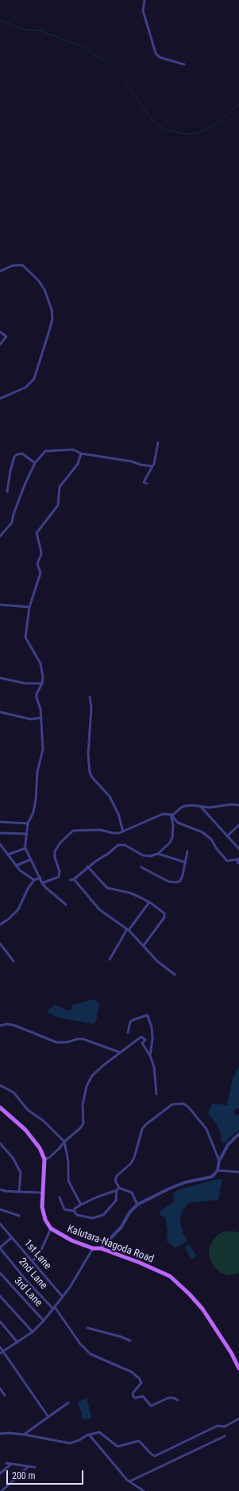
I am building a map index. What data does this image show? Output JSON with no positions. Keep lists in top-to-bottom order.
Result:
{
  "streets": {
    "main road": ["Kalutara-Nagoda Road"],
    "street": ["1st Lane", "2nd Lane", "3rd Lane"]
  },
  "scale_bar": "200 m"
}
